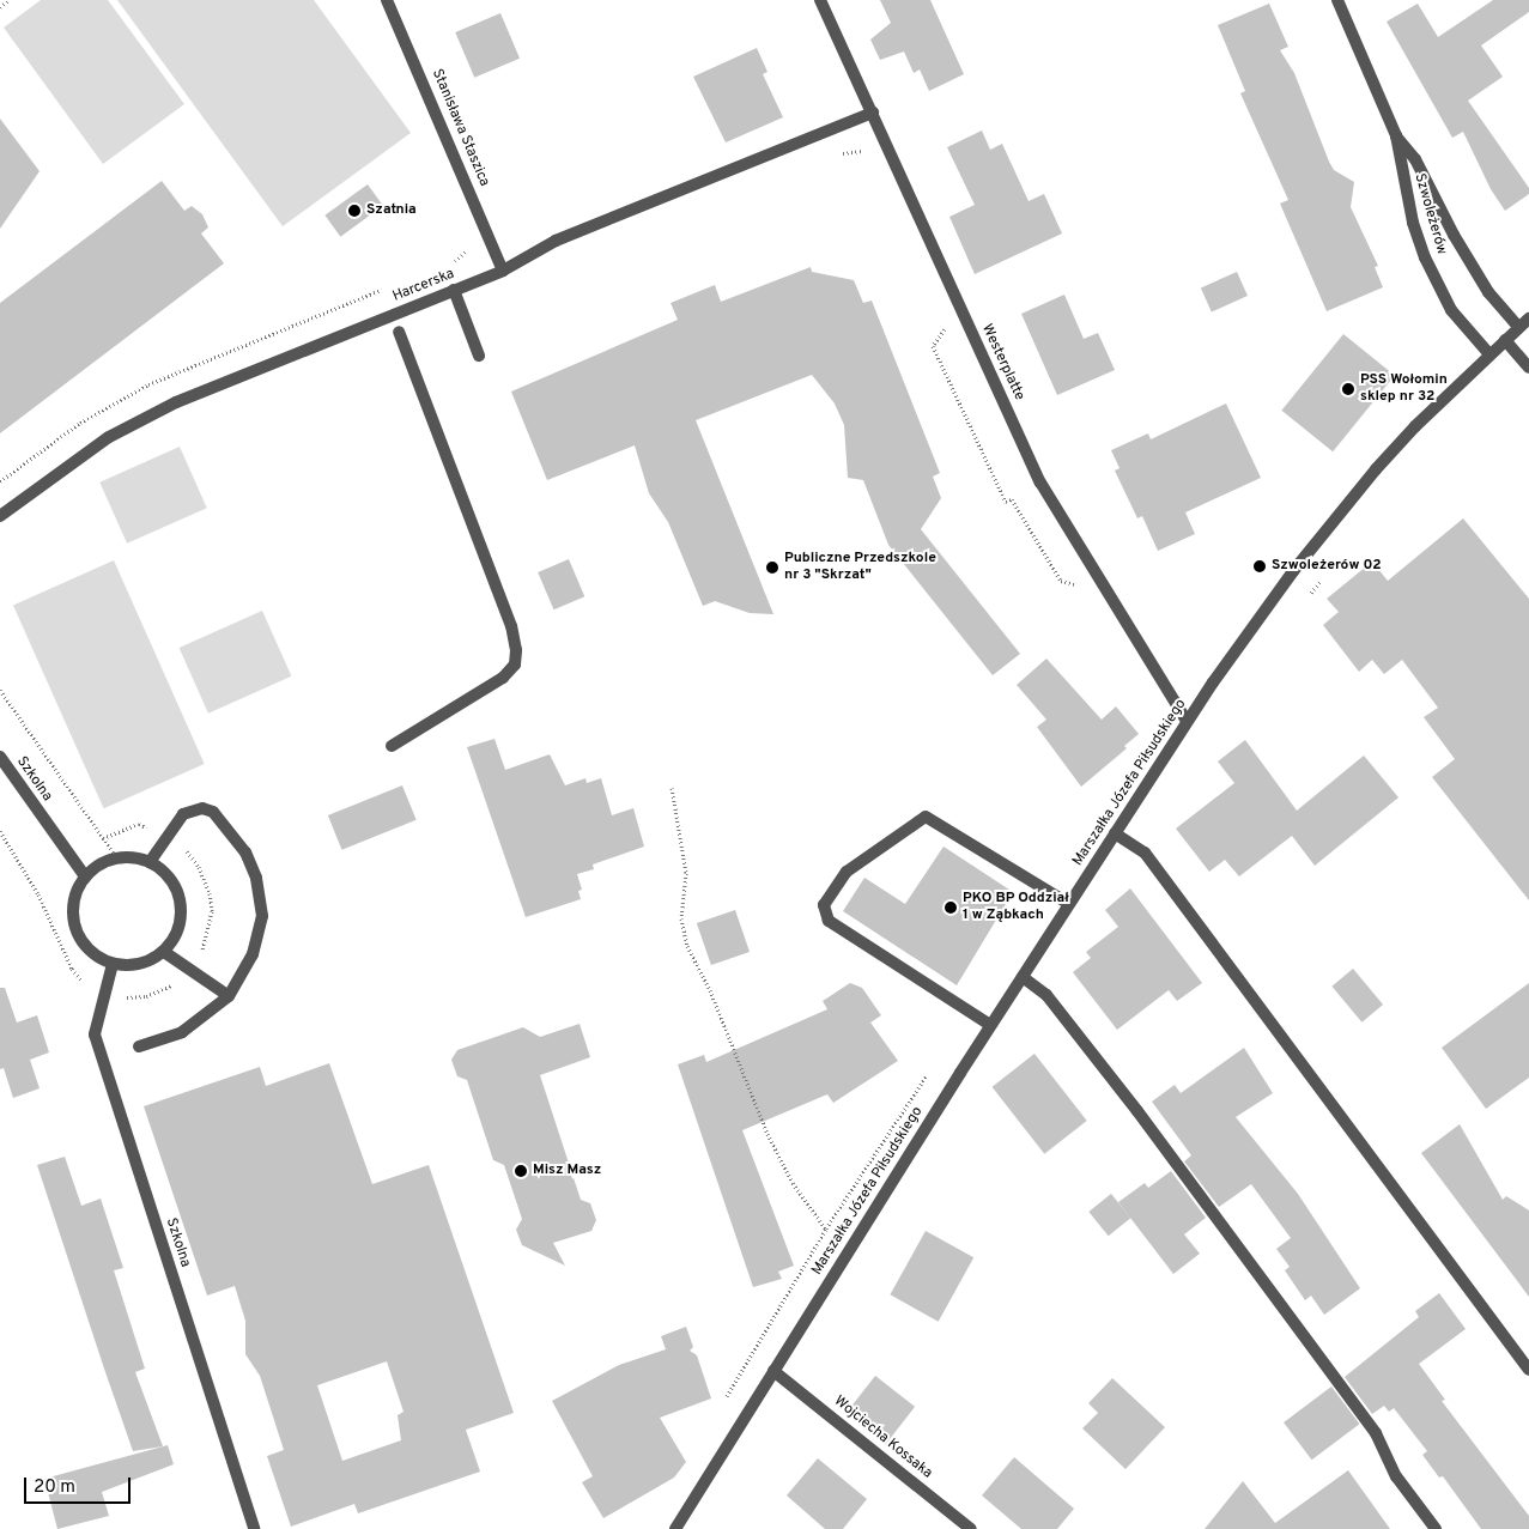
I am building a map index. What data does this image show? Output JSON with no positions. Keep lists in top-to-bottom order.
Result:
{
  "streets": {
    "street": [
      "Stanisława Staszica",
      "Szwoleżerów",
      "Harcerska",
      "Westerplatte",
      "Szkolna",
      "Marszałka Józefa Piłsudskiego",
      "Wojciecha Kossaka"
    ]
  },
  "crossings": [
    ["Stanisława Staszica", "Harcerska"],
    ["Szwoleżerów", "Marszałka Józefa Piłsudskiego"],
    ["Harcerska", "Westerplatte"],
    ["Westerplatte", "Marszałka Józefa Piłsudskiego"],
    ["Marszałka Józefa Piłsudskiego", "Wojciecha Kossaka"]
  ],
  "places": [
    "Szatnia",
    "PSS Wołomin sklep nr 32",
    "Szwoleżerów 02",
    "Publiczne Przedszkole nr 3 \"Skrzat\"",
    "PKO BP Oddział 1 w Ząbkach",
    "Misz Masz"
  ],
  "scale_bar": "20 m"
}
